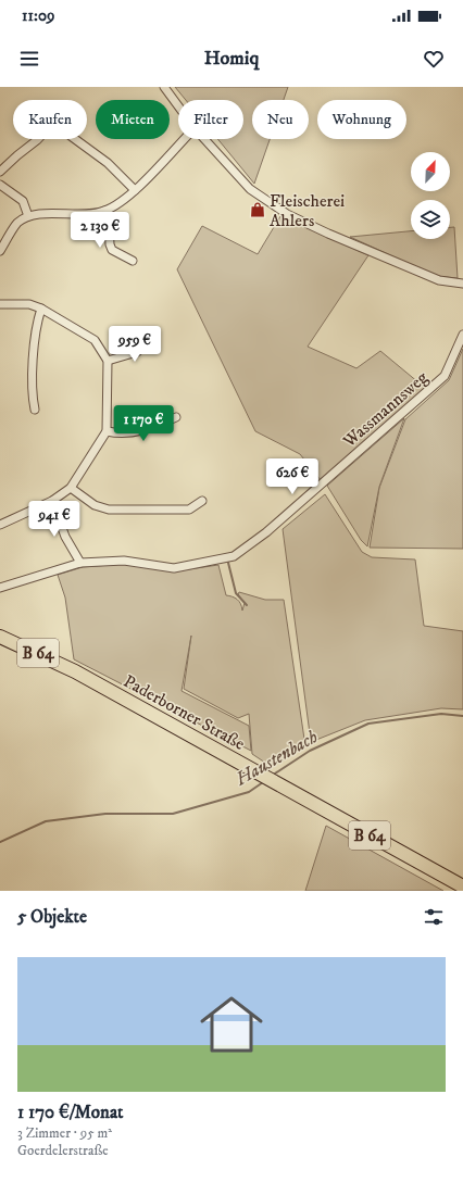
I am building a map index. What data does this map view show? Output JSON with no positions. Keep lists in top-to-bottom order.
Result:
{
  "streets": {
    "main road": ["B 64", "Paderborner Straße"],
    "street": ["Wassmannsweg"]
  },
  "water": ["Haustenbach"],
  "places": {
    "shop": ["Fleischerei Ahlers"]
  },
  "north": "top right",
  "page": {
    "status": "11:09",
    "header": "Homiq",
    "chip": [
      "Kaufen",
      "Mieten",
      "Filter",
      "Neu",
      "Wohnung"
    ],
    "price": [
      "2 130 €",
      "959 €",
      "1 170 €",
      "626 €",
      "941 €"
    ],
    "heading": "5 Objekte",
    "list": [
      {
        "name": "1 170 €/Monat",
        "note": "3 Zimmer · 95 m² · Goerdelerstraße"
      }
    ]
  }
}
